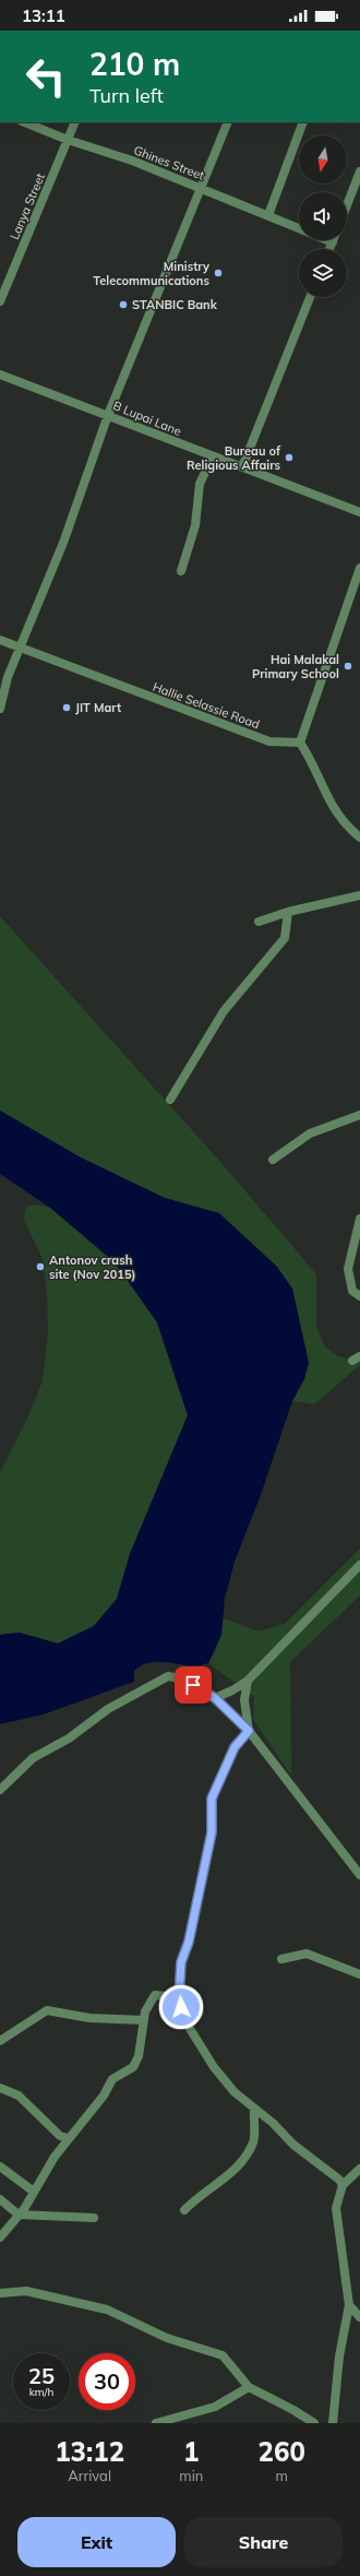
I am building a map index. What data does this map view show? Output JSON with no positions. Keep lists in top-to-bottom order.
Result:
{
  "streets": {
    "street": [
      "Ghines Street",
      "Lanya Street",
      "B Lupai Lane",
      "Hallie Selassie Road"
    ]
  },
  "crossings": [
    ["Ghines Street", "Lanya Street"]
  ],
  "places": [
    "Ministry Telecommunications",
    "STANBIC Bank",
    "Bureau of Religious Affairs",
    "Hai Malakal Primary School",
    "JIT Mart",
    "Antonov crash site (Nov 2015)"
  ],
  "north": "bottom",
  "page": {
    "status": "13:11",
    "turn": ["210 m", "Turn left"],
    "speed": "25 km/h",
    "limit": "30",
    "eta": [
      "13:12",
      "Arrival",
      "1",
      "min",
      "260",
      "m"
    ],
    "buttons": ["Exit", "Share"]
  }
}
